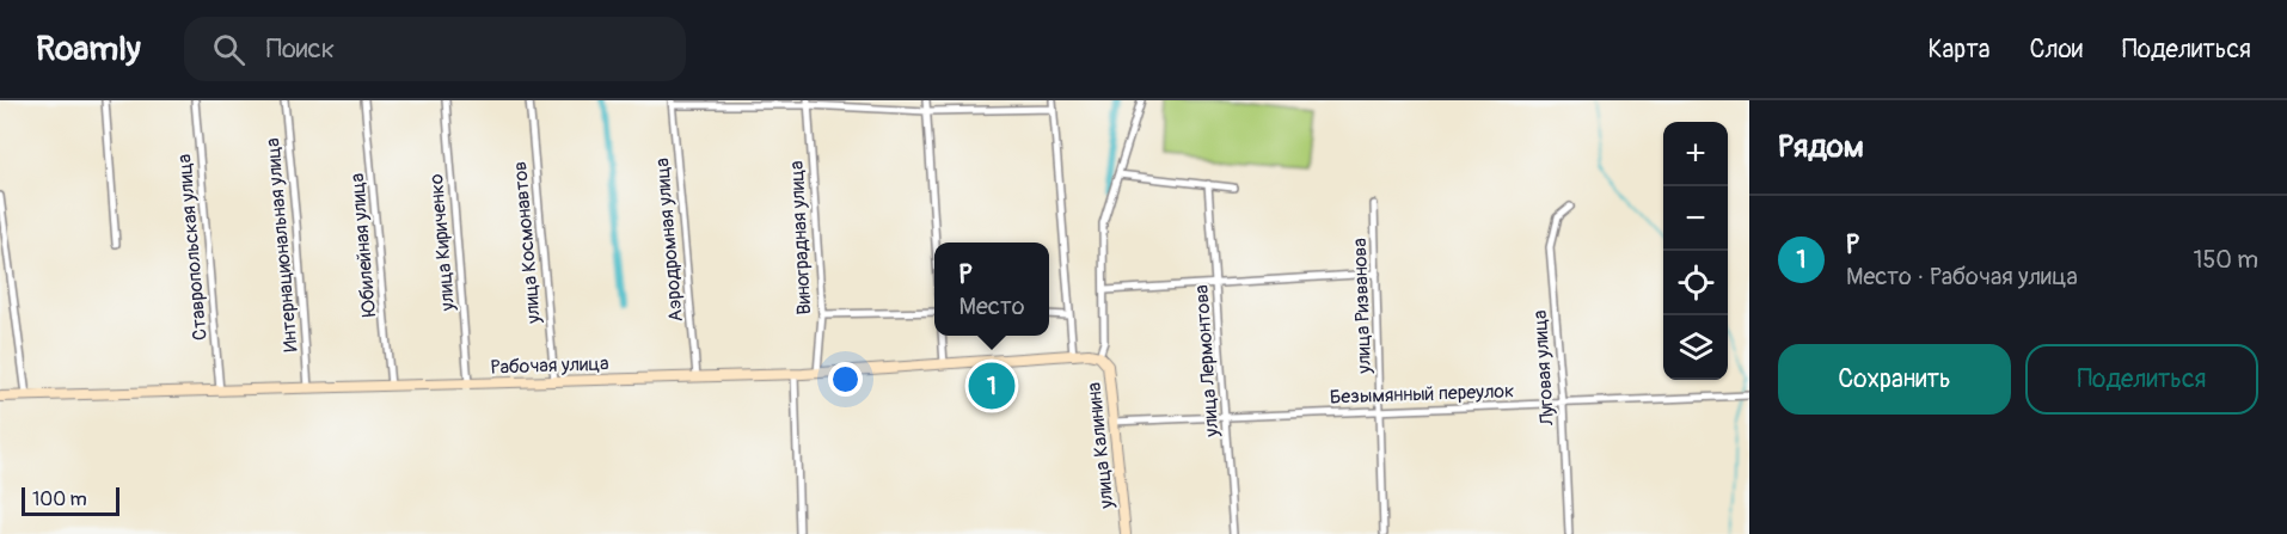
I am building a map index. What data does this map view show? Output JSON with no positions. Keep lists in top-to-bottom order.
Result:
{
  "streets": {
    "street": [
      "Виноградная улица",
      "Аэродромная улица",
      "улица Кириченко",
      "улица Космонавтов",
      "Интернациональная улица",
      "Юбилейная улица",
      "Ставропольская улица",
      "улица Ризванова",
      "улица Лермонтова",
      "Рабочая улица",
      "Луговая улица",
      "Безымянный переулок",
      "улица Калинина"
    ]
  },
  "crossings": [
    ["Виноградная улица", "Рабочая улица"],
    ["Аэродромная улица", "Рабочая улица"],
    ["улица Кириченко", "Рабочая улица"],
    ["улица Космонавтов", "Рабочая улица"],
    ["Интернациональная улица", "Рабочая улица"],
    ["Юбилейная улица", "Рабочая улица"],
    ["Ставропольская улица", "Рабочая улица"],
    ["улица Ризванова", "Безымянный переулок"],
    ["улица Лермонтова", "Безымянный переулок"],
    ["Рабочая улица", "улица Калинина"],
    ["Луговая улица", "Безымянный переулок"],
    ["Безымянный переулок", "улица Калинина"]
  ],
  "scale_bar": "100 m",
  "page": {
    "header": "Roamly",
    "search": "Поиск",
    "nav": ["Карта", "Слои", "Поделиться"],
    "heading": "Рядом",
    "map_buttons": ["+", "−"],
    "list": [
      {
        "mark": "1",
        "name": "Р",
        "note": "Место · Рабочая улица",
        "value": "150 m"
      }
    ],
    "popup": ["Р", "Место"],
    "buttons": ["Сохранить", "Поделиться"],
    "pins": "1",
    "scale": "100 m"
  }
}
